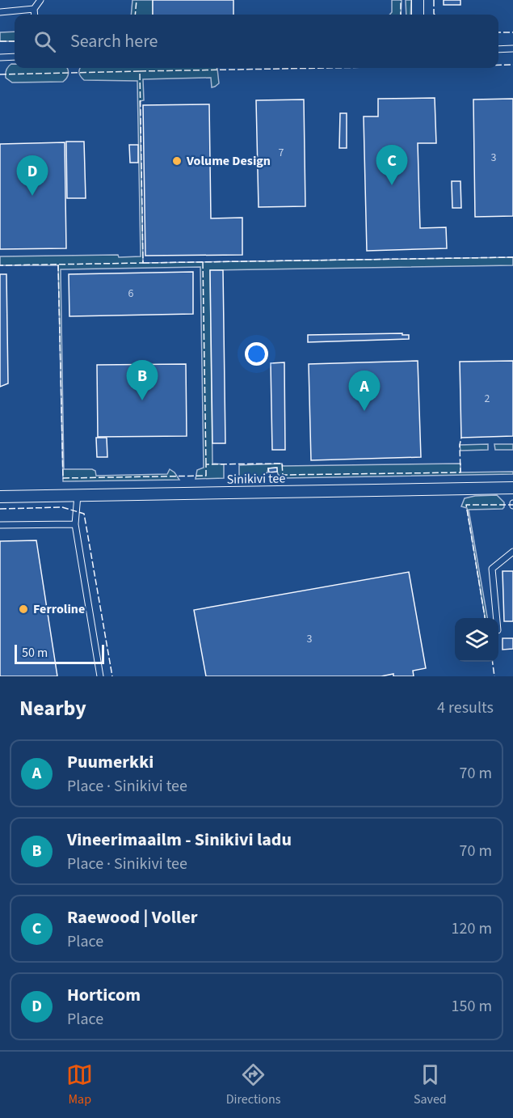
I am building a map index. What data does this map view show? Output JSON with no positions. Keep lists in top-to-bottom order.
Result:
{
  "streets": {
    "street": ["Sinikivi tee"]
  },
  "places": ["Volume Design", "Ferroline"],
  "house_numbers": [
    "7",
    "3",
    "6",
    "2",
    "3"
  ],
  "scale_bar": "50 m",
  "page": {
    "search": "Search here",
    "pins": [
      "C",
      "D",
      "B",
      "A"
    ],
    "scale": "50 m",
    "heading": ["Nearby", "4 results"],
    "list": [
      {
        "mark": "A",
        "name": "Puumerkki",
        "note": "Place · Sinikivi tee",
        "value": "70 m"
      },
      {
        "mark": "B",
        "name": "Vineerimaailm - Sinikivi ladu",
        "note": "Place · Sinikivi tee",
        "value": "70 m"
      },
      {
        "mark": "C",
        "name": "Raewood | Voller",
        "note": "Place",
        "value": "120 m"
      },
      {
        "mark": "D",
        "name": "Horticom",
        "note": "Place",
        "value": "150 m"
      }
    ],
    "nav": ["Map", "Directions", "Saved"]
  }
}
